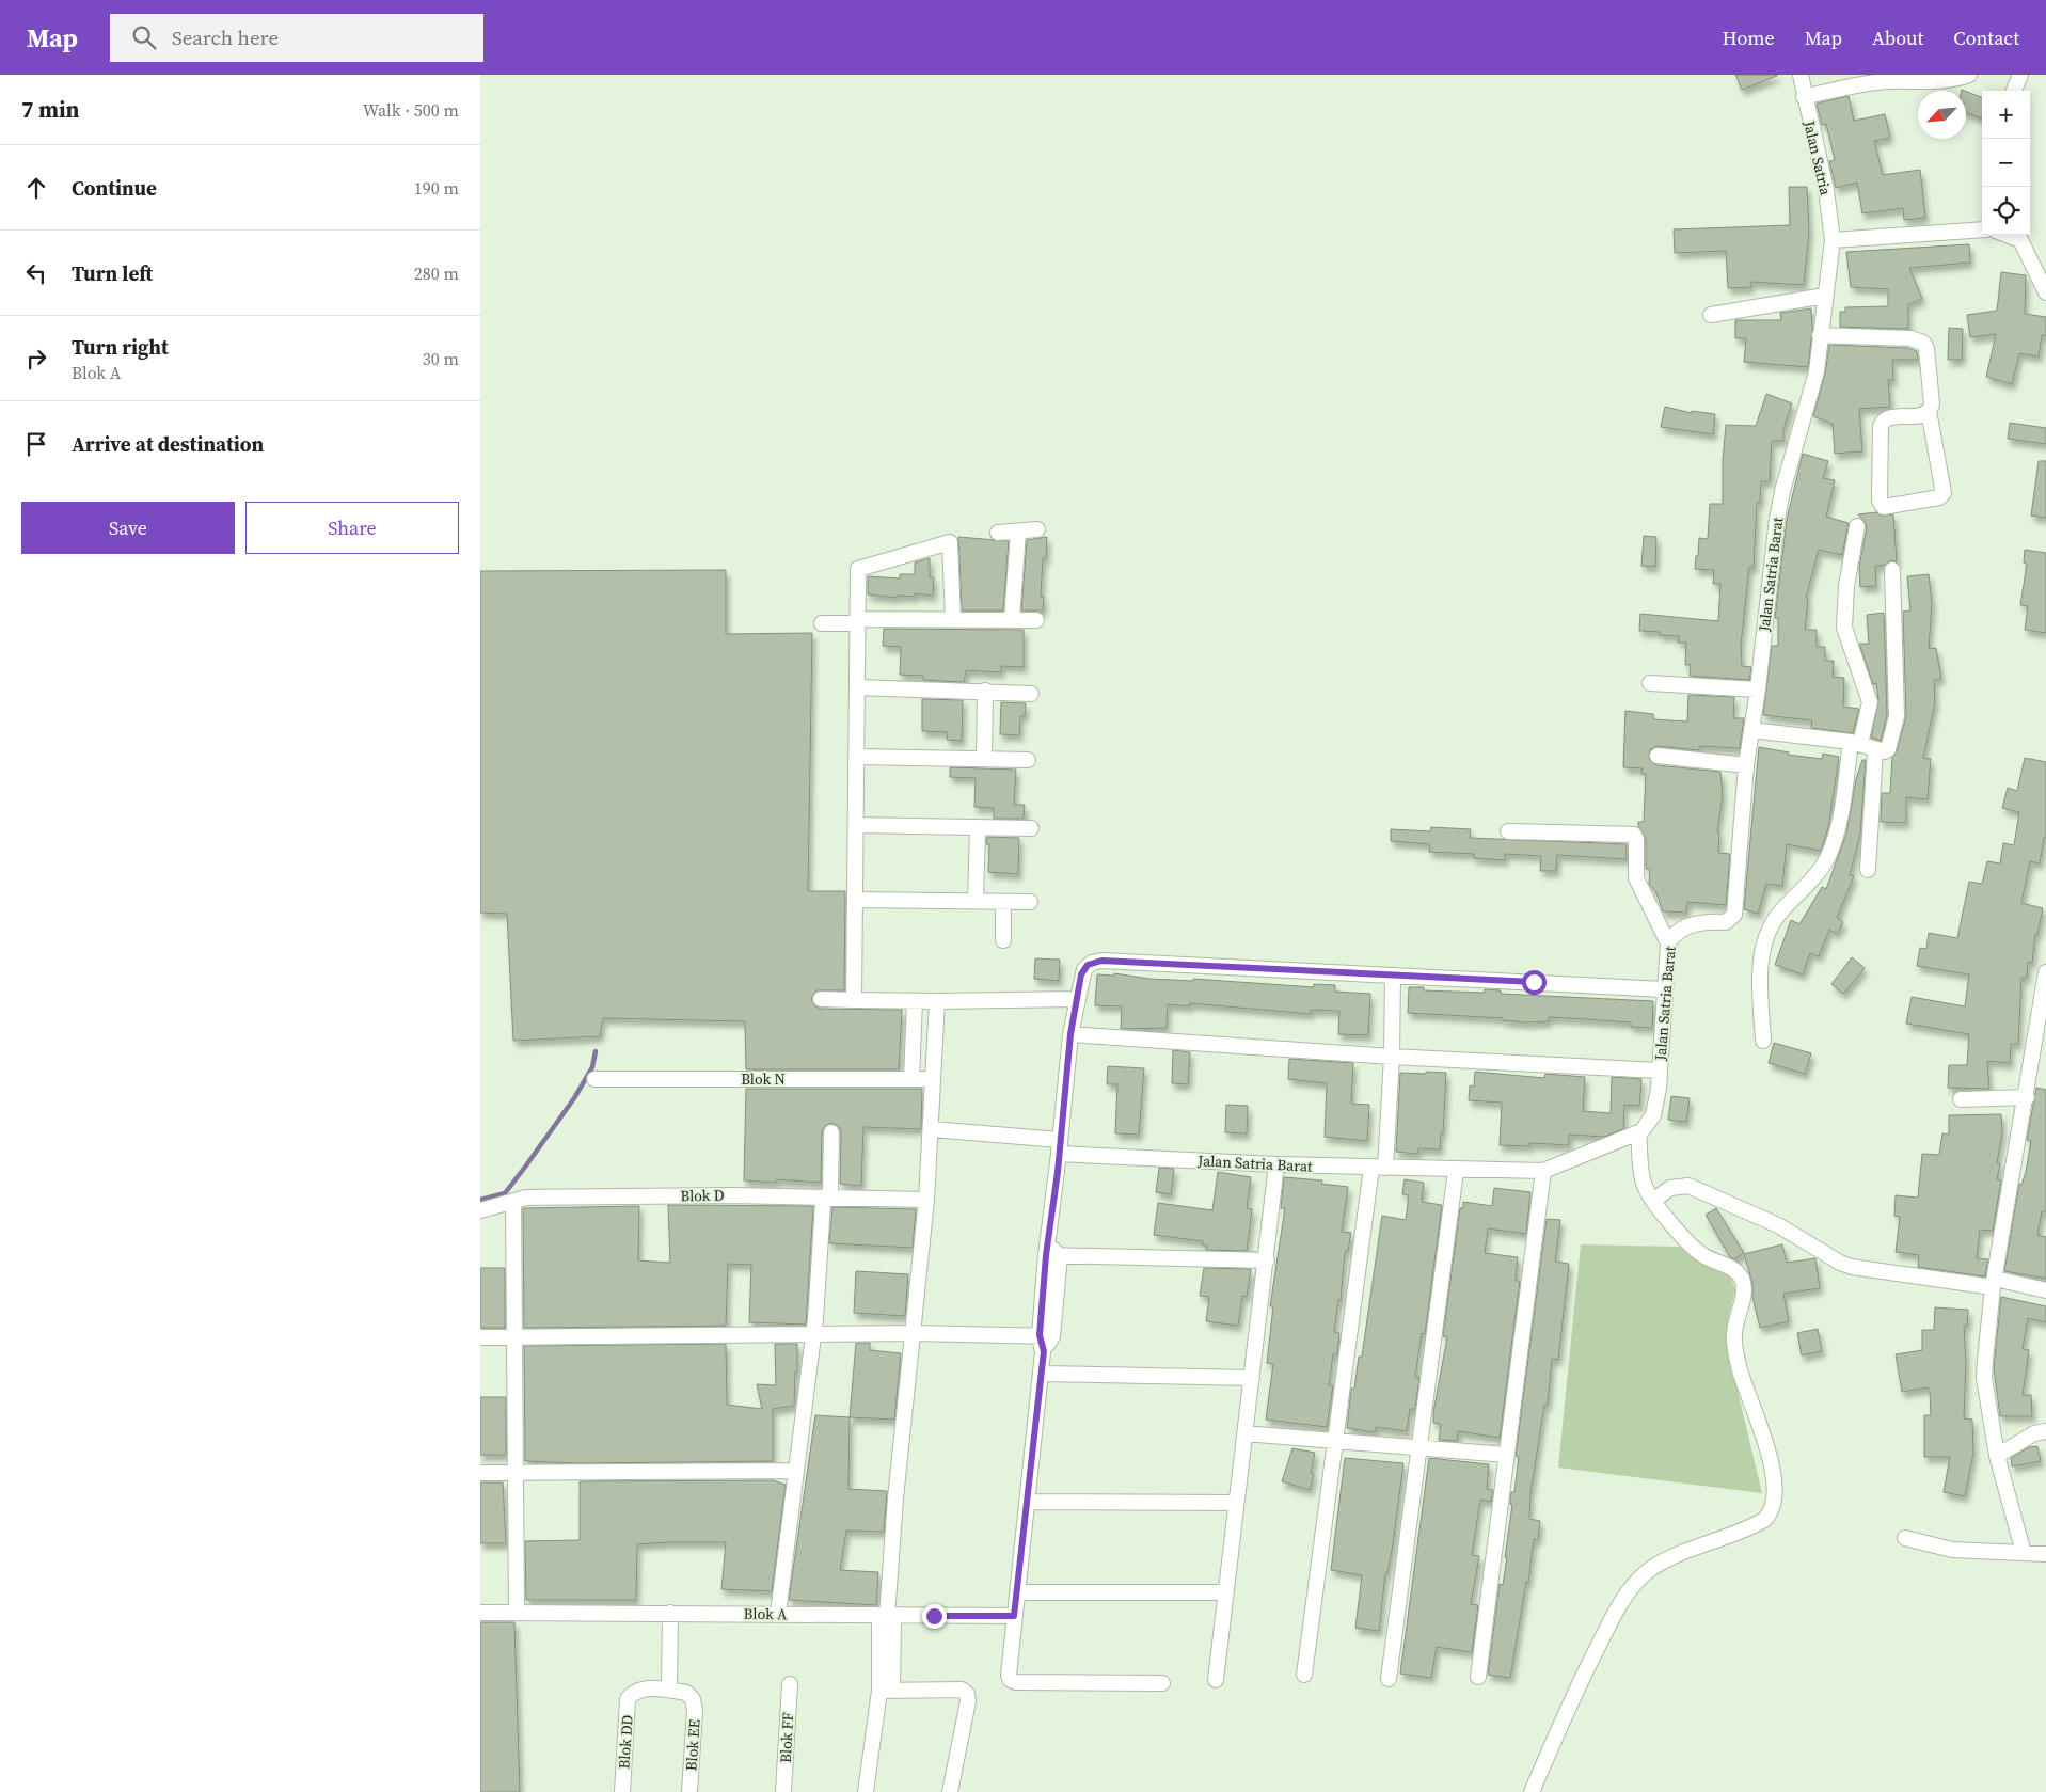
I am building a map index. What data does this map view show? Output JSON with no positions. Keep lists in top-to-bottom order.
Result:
{
  "streets": {
    "street": [
      "Jalan Satria",
      "Jalan Satria Barat",
      "Blok N",
      "Blok D",
      "Blok A",
      "Blok FF",
      "Blok DD",
      "Blok EE"
    ]
  },
  "crossings": [
    ["Jalan Satria", "Jalan Satria Barat"],
    ["Blok DD", "Blok EE"]
  ],
  "north": "bottom left",
  "page": {
    "header": "Map",
    "search": "Search here",
    "nav": [
      "Home",
      "Map",
      "About",
      "Contact"
    ],
    "heading": ["7 min", "Walk · 500 m"],
    "map_buttons": ["+", "−"],
    "list": [
      ["Continue", "190 m"],
      ["Turn left", "280 m"],
      ["Turn right", "Blok A", "30 m"],
      "Arrive at destination"
    ],
    "buttons": ["Save", "Share"]
  }
}
